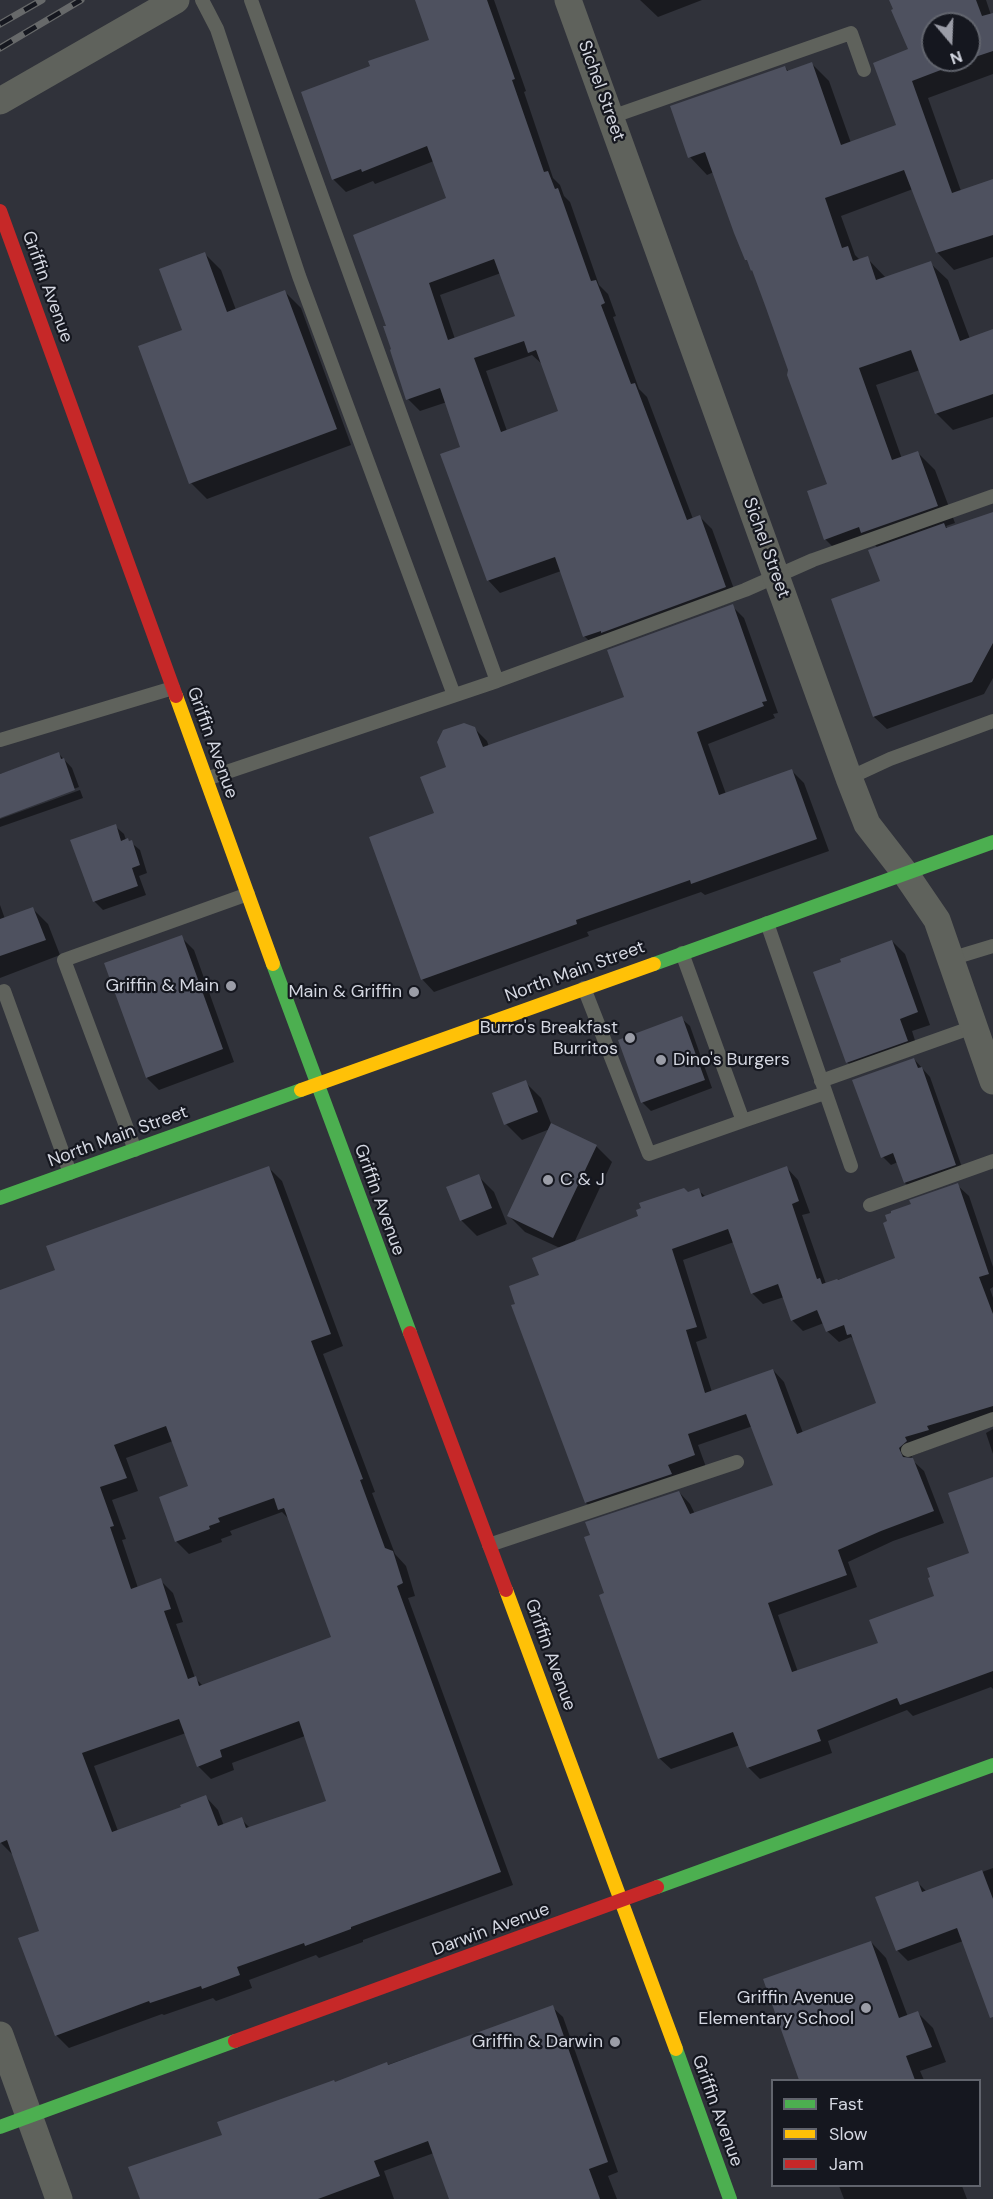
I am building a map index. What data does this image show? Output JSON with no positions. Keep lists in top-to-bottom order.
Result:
{
  "streets": {
    "main road": ["Griffin Avenue", "North Main Street", "Darwin Avenue"],
    "street": ["Sichel Street"]
  },
  "crossings": [
    ["Sichel Street", "North Main Street"],
    ["Griffin Avenue", "North Main Street"],
    ["Griffin Avenue", "Darwin Avenue"]
  ],
  "places": [
    "Griffin & Main",
    "Main & Griffin",
    "Burro's Breakfast Burritos",
    "Dino's Burgers",
    "C & J",
    "Griffin Avenue Elementary School",
    "Griffin & Darwin"
  ],
  "legend": ["Fast", "Slow", "Jam"],
  "north": "bottom"
}
